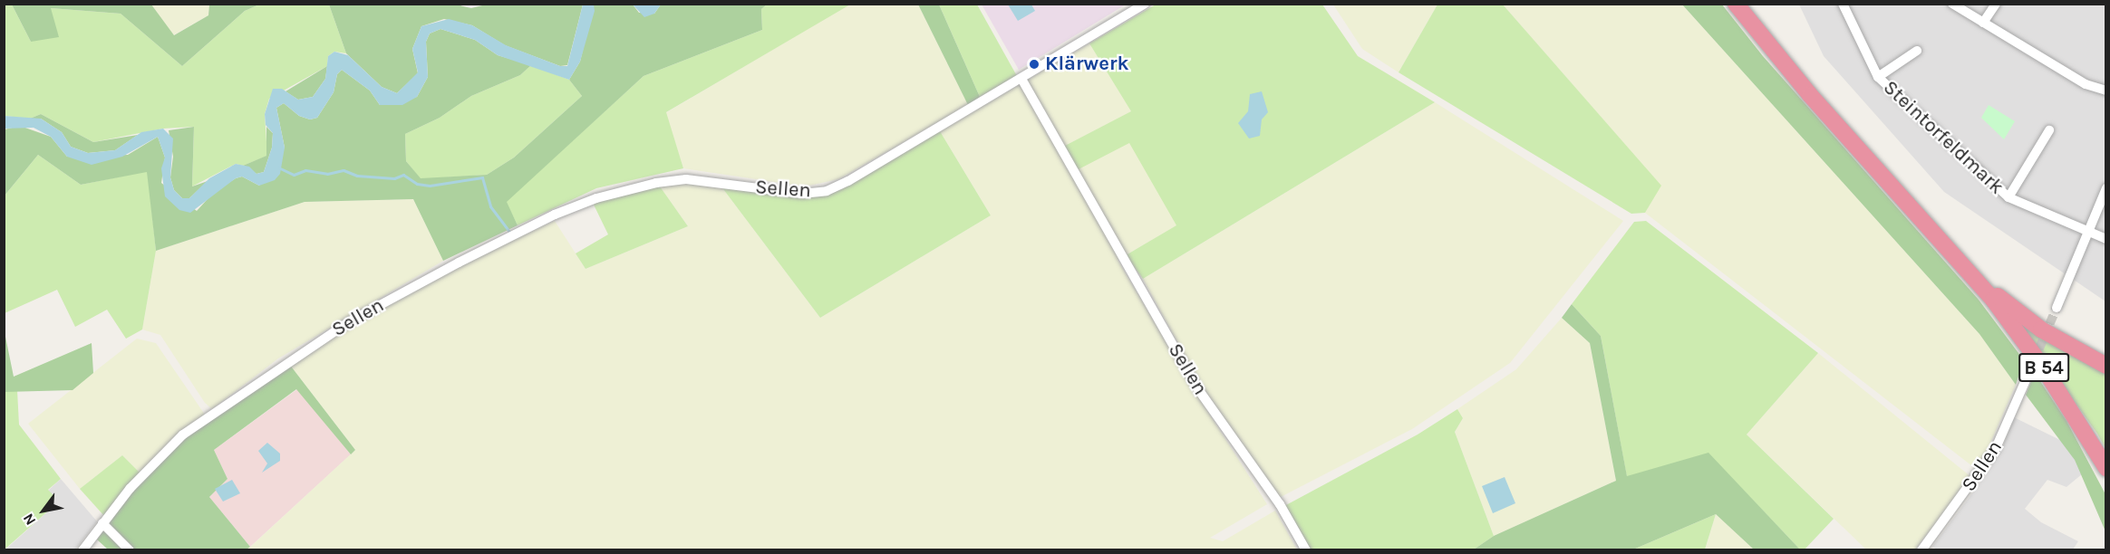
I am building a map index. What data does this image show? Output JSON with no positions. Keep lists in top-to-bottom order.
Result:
{
  "streets": {
    "highway": ["B 54"],
    "street": ["Steintorfeldmark", "Sellen"]
  },
  "places": ["Klärwerk"],
  "north": "bottom left"
}
